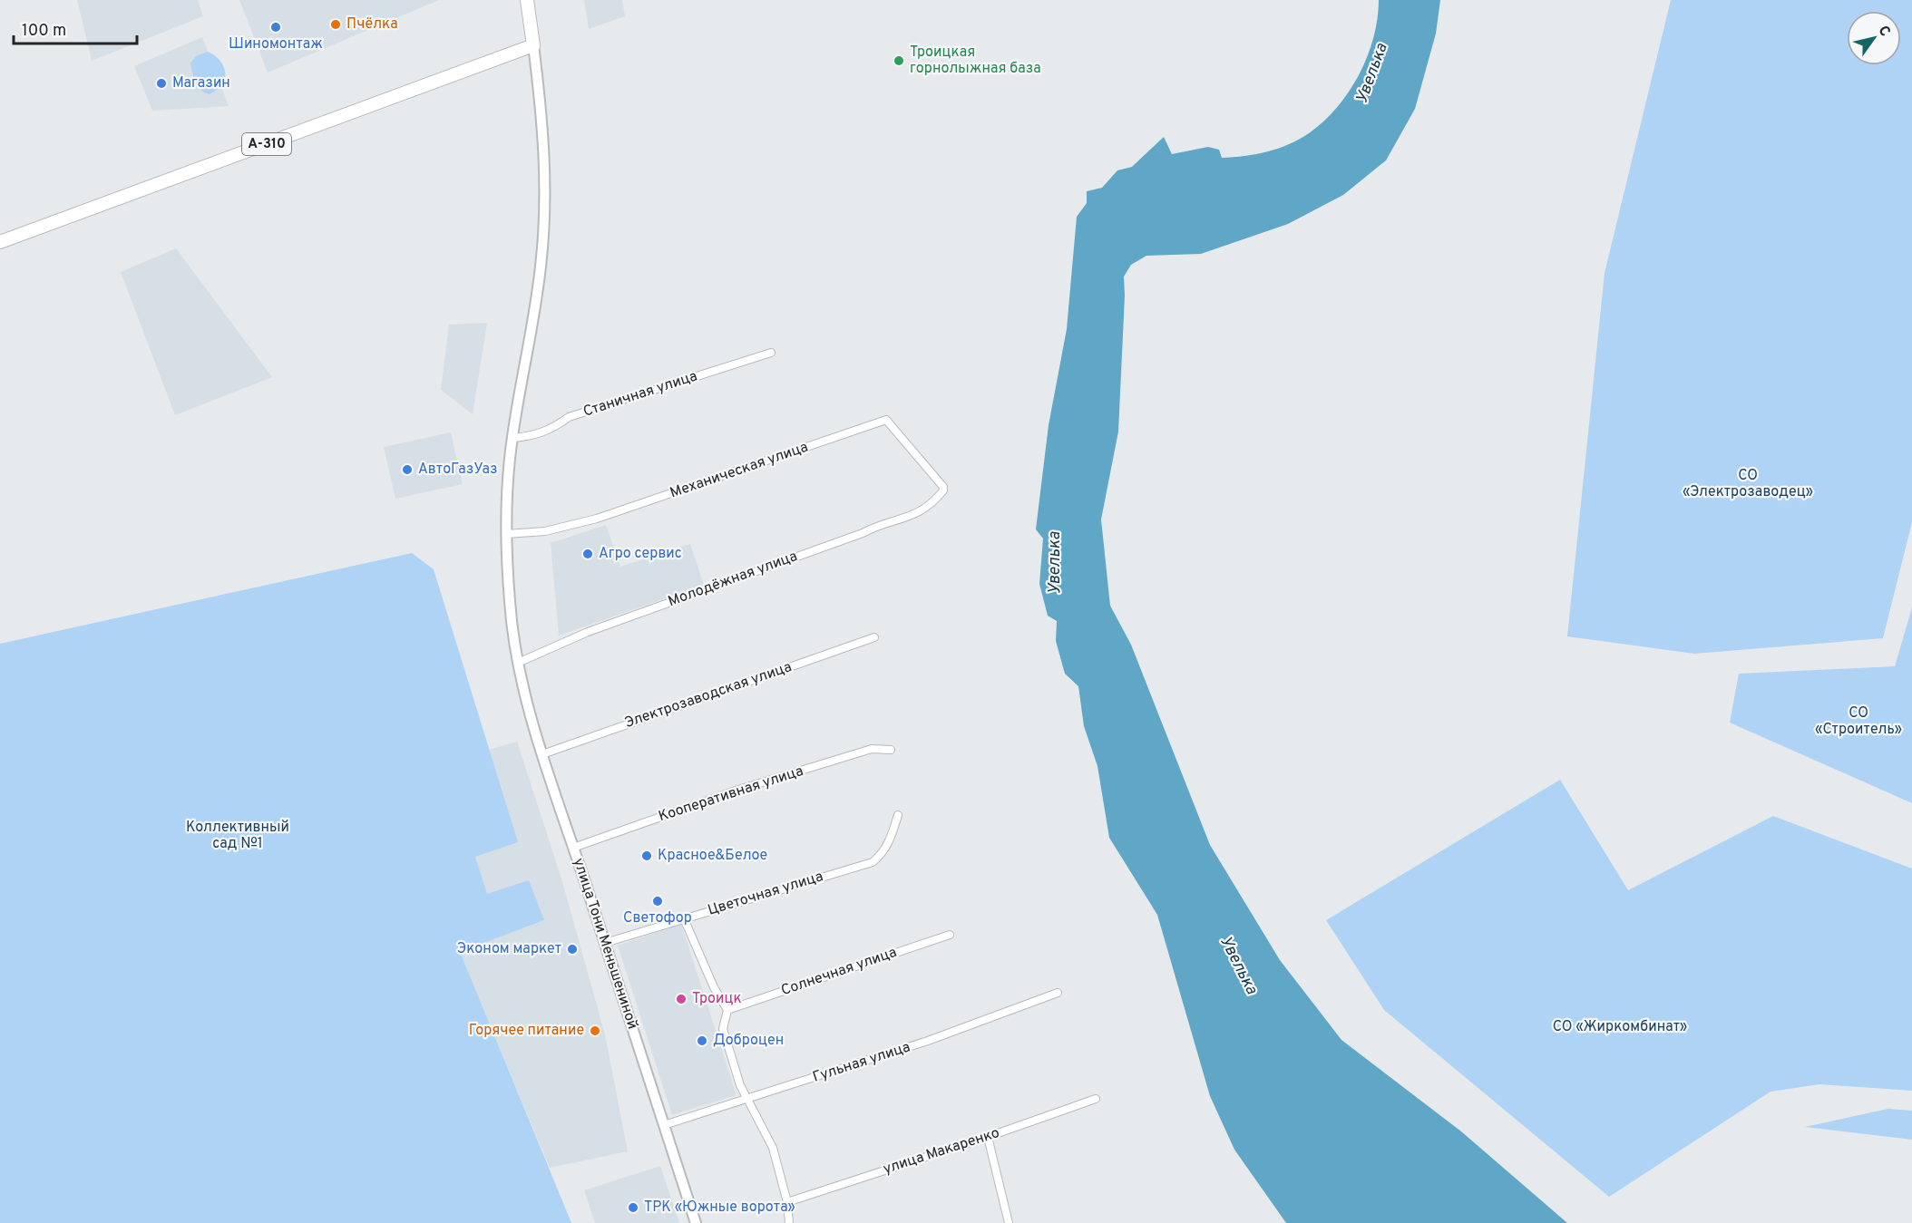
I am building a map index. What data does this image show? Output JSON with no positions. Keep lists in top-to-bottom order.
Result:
{
  "streets": {
    "highway": ["А-310"],
    "main road": ["улица Тони Меньшениной"],
    "street": [
      "Станичная улица",
      "Механическая улица",
      "Молодёжная улица",
      "Электрозаводская улица",
      "Кооперативная улица",
      "Цветочная улица",
      "Солнечная улица",
      "Гульная улица",
      "улица Макаренко"
    ]
  },
  "crossings": [
    ["А-310", "улица Тони Меньшениной"],
    ["Станичная улица", "улица Тони Меньшениной"],
    ["Механическая улица", "Молодёжная улица"],
    ["Механическая улица", "улица Тони Меньшениной"],
    ["Молодёжная улица", "улица Тони Меньшениной"],
    ["Электрозаводская улица", "улица Тони Меньшениной"],
    ["Кооперативная улица", "улица Тони Меньшениной"],
    ["Цветочная улица", "улица Тони Меньшениной"],
    ["улица Тони Меньшениной", "Гульная улица"]
  ],
  "water": ["Увелька"],
  "parks": [
    "СО «Электрозаводец»",
    "СО «Строитель»",
    "Коллективный сад №1",
    "СО «Жиркомбинат»"
  ],
  "places": [
    "Пчёлка",
    "Шиномонтаж",
    "Троицкая горнолыжная база",
    "Магазин",
    "АвтоГазУаз",
    "Агро сервис",
    "Красное&Белое",
    "Светофор",
    "Эконом маркет",
    "Троицк",
    "Горячее питание",
    "Доброцен",
    "ТРК «Южные ворота»"
  ],
  "scale_bar": "100 m",
  "north": "top right"
}
